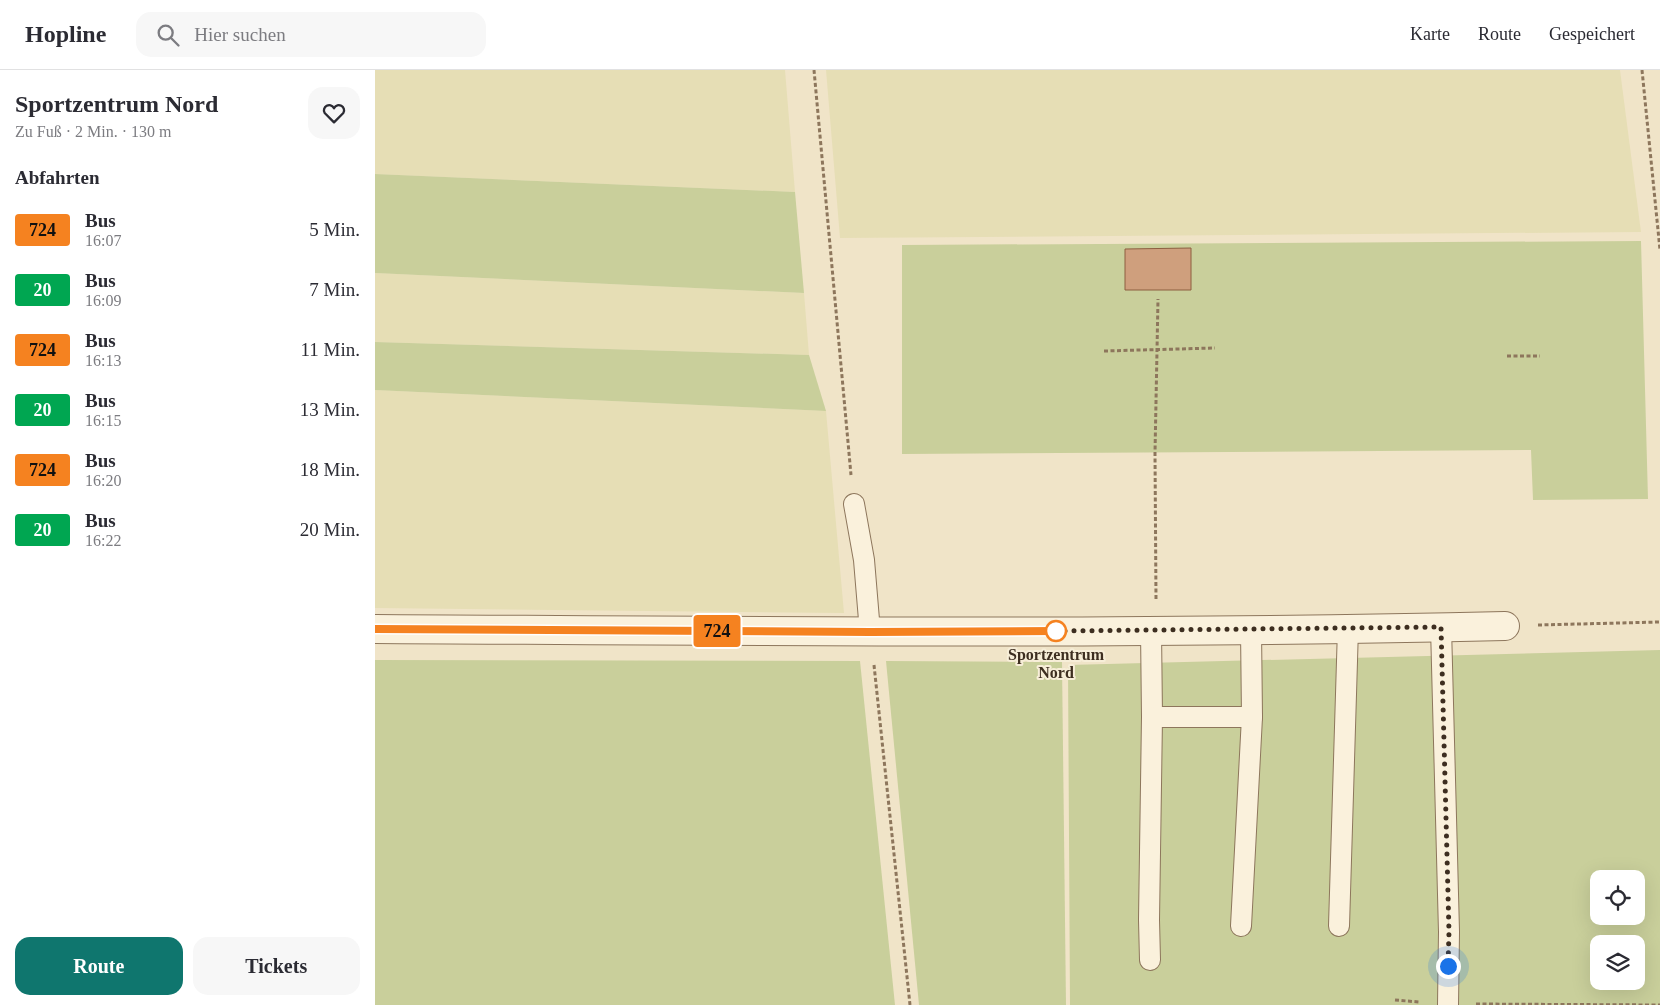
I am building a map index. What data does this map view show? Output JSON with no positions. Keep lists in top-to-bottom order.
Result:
{
  "places": ["Sportzentrum Nord"],
  "lines": ["bus line 724"],
  "page": {
    "header": "Hopline",
    "search": "Hier suchen",
    "nav": ["Karte", "Route", "Gespeichert"],
    "heading": [
      ["Sportzentrum Nord", "Zu Fuß · 2 Min. · 130 m"],
      "Abfahrten"
    ],
    "on_map": "724",
    "list": [
      {
        "mark": "724",
        "name": "Bus",
        "note": "16:07",
        "value": "5 Min."
      },
      {
        "mark": "20",
        "name": "Bus",
        "note": "16:09",
        "value": "7 Min."
      },
      {
        "mark": "724",
        "name": "Bus",
        "note": "16:13",
        "value": "11 Min."
      },
      {
        "mark": "20",
        "name": "Bus",
        "note": "16:15",
        "value": "13 Min."
      },
      {
        "mark": "724",
        "name": "Bus",
        "note": "16:20",
        "value": "18 Min."
      },
      {
        "mark": "20",
        "name": "Bus",
        "note": "16:22",
        "value": "20 Min."
      }
    ],
    "buttons": ["Route", "Tickets"]
  }
}
